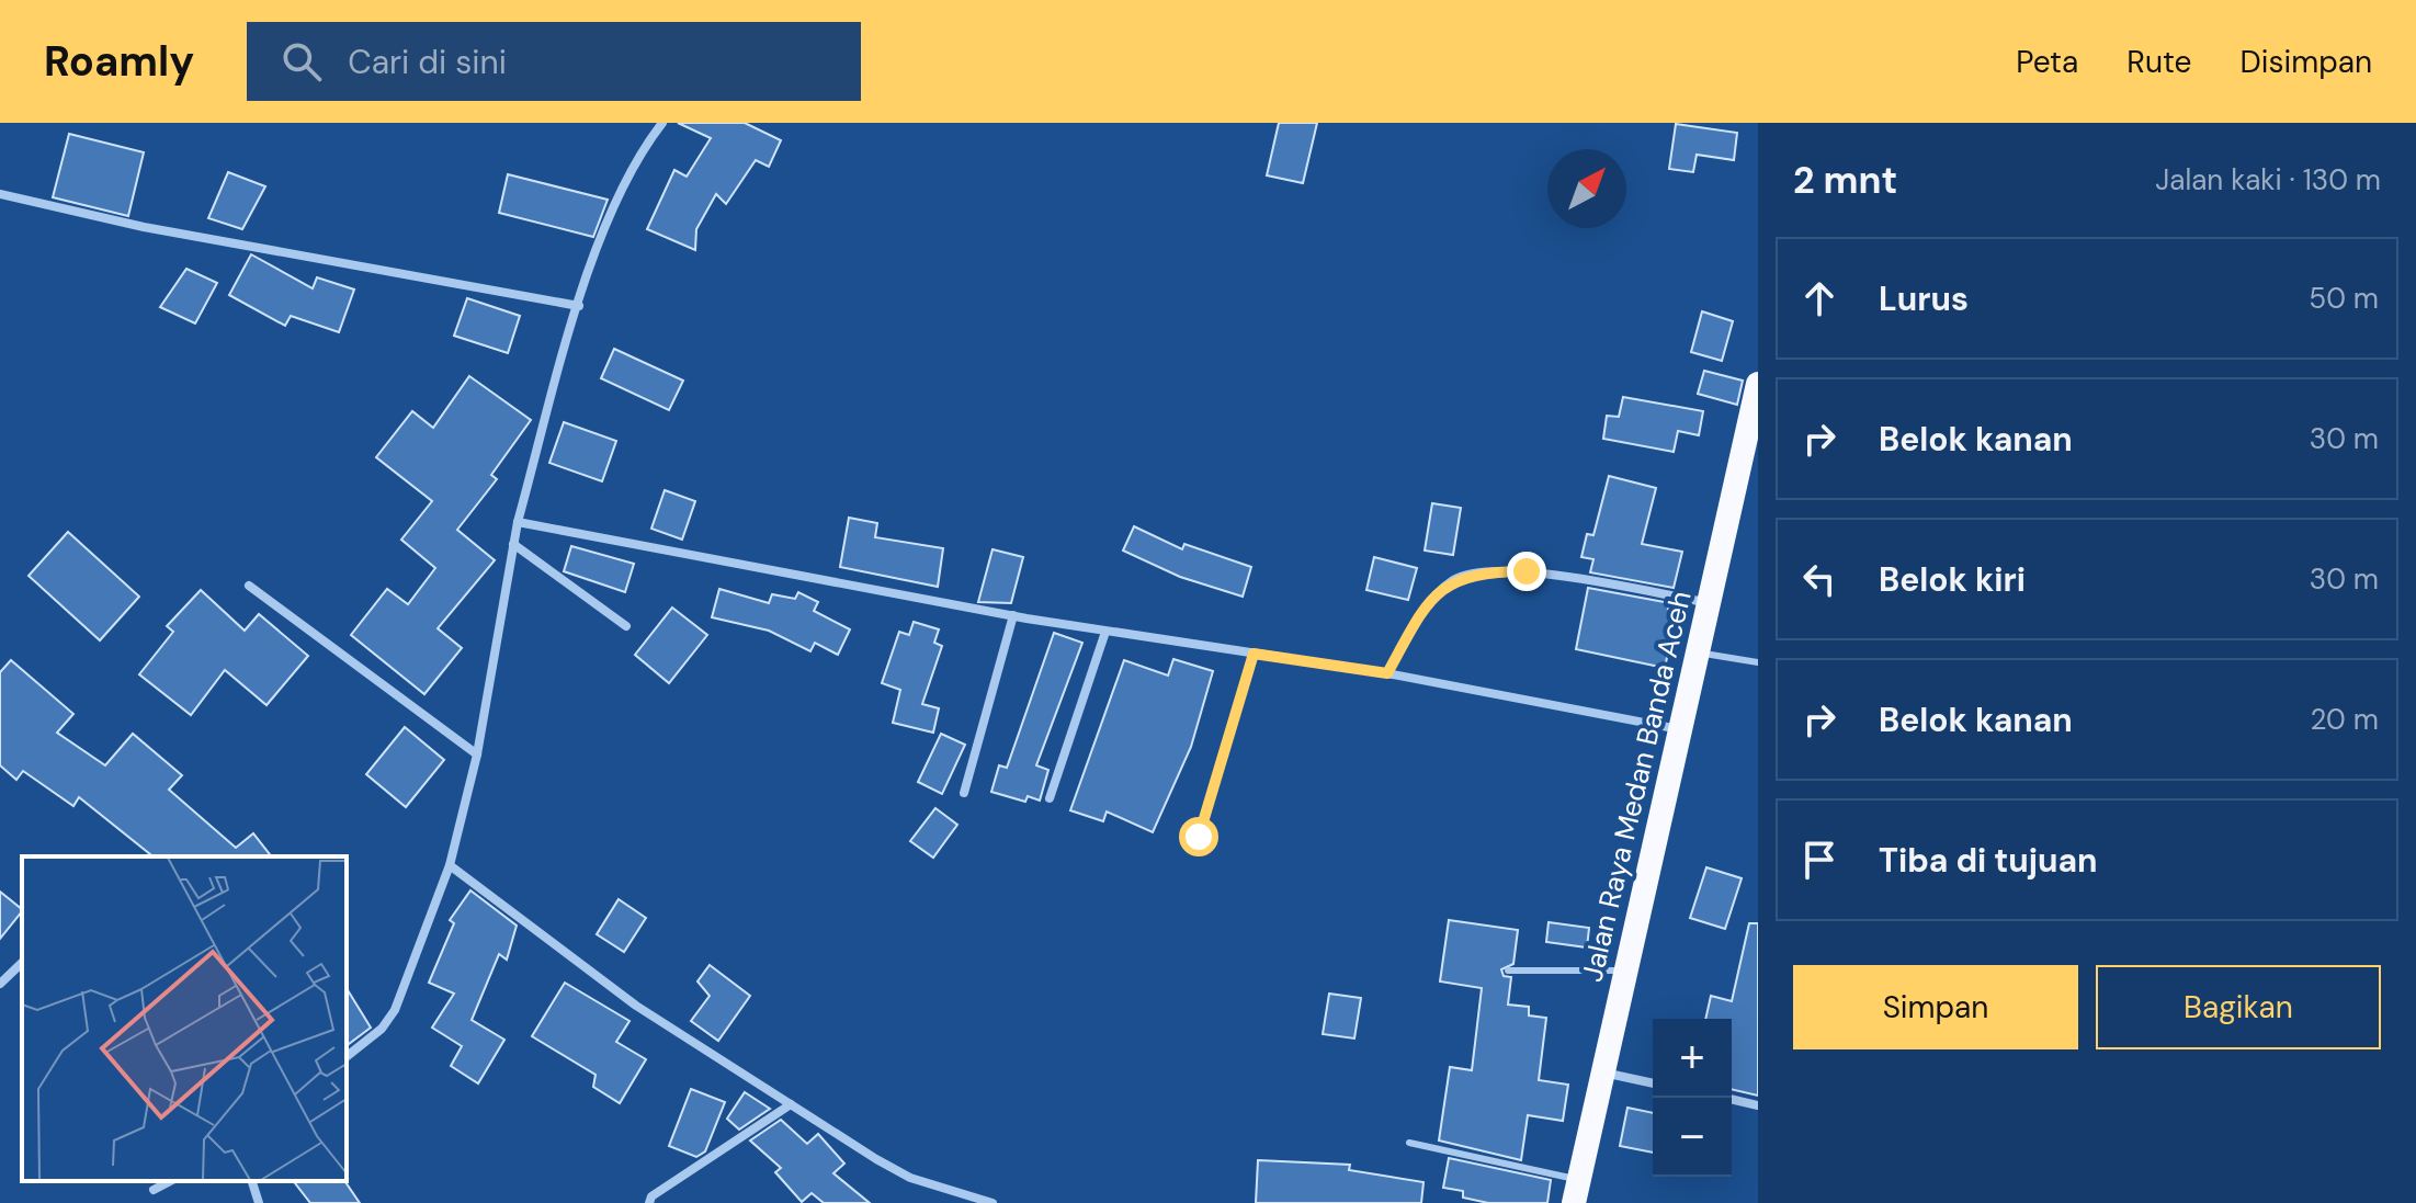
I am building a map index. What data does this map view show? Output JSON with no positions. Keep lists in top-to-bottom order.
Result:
{
  "streets": {
    "highway": ["Jalan Raya Medan Banda Aceh"]
  },
  "north": "top right",
  "page": {
    "header": "Roamly",
    "search": "Cari di sini",
    "nav": ["Peta", "Rute", "Disimpan"],
    "heading": ["2 mnt", "Jalan kaki · 130 m"],
    "list": [
      ["Lurus", "50 m"],
      ["Belok kanan", "30 m"],
      ["Belok kiri", "30 m"],
      ["Belok kanan", "20 m"],
      "Tiba di tujuan"
    ],
    "buttons": ["Simpan", "Bagikan"],
    "map_buttons": ["+", "−"]
  }
}
